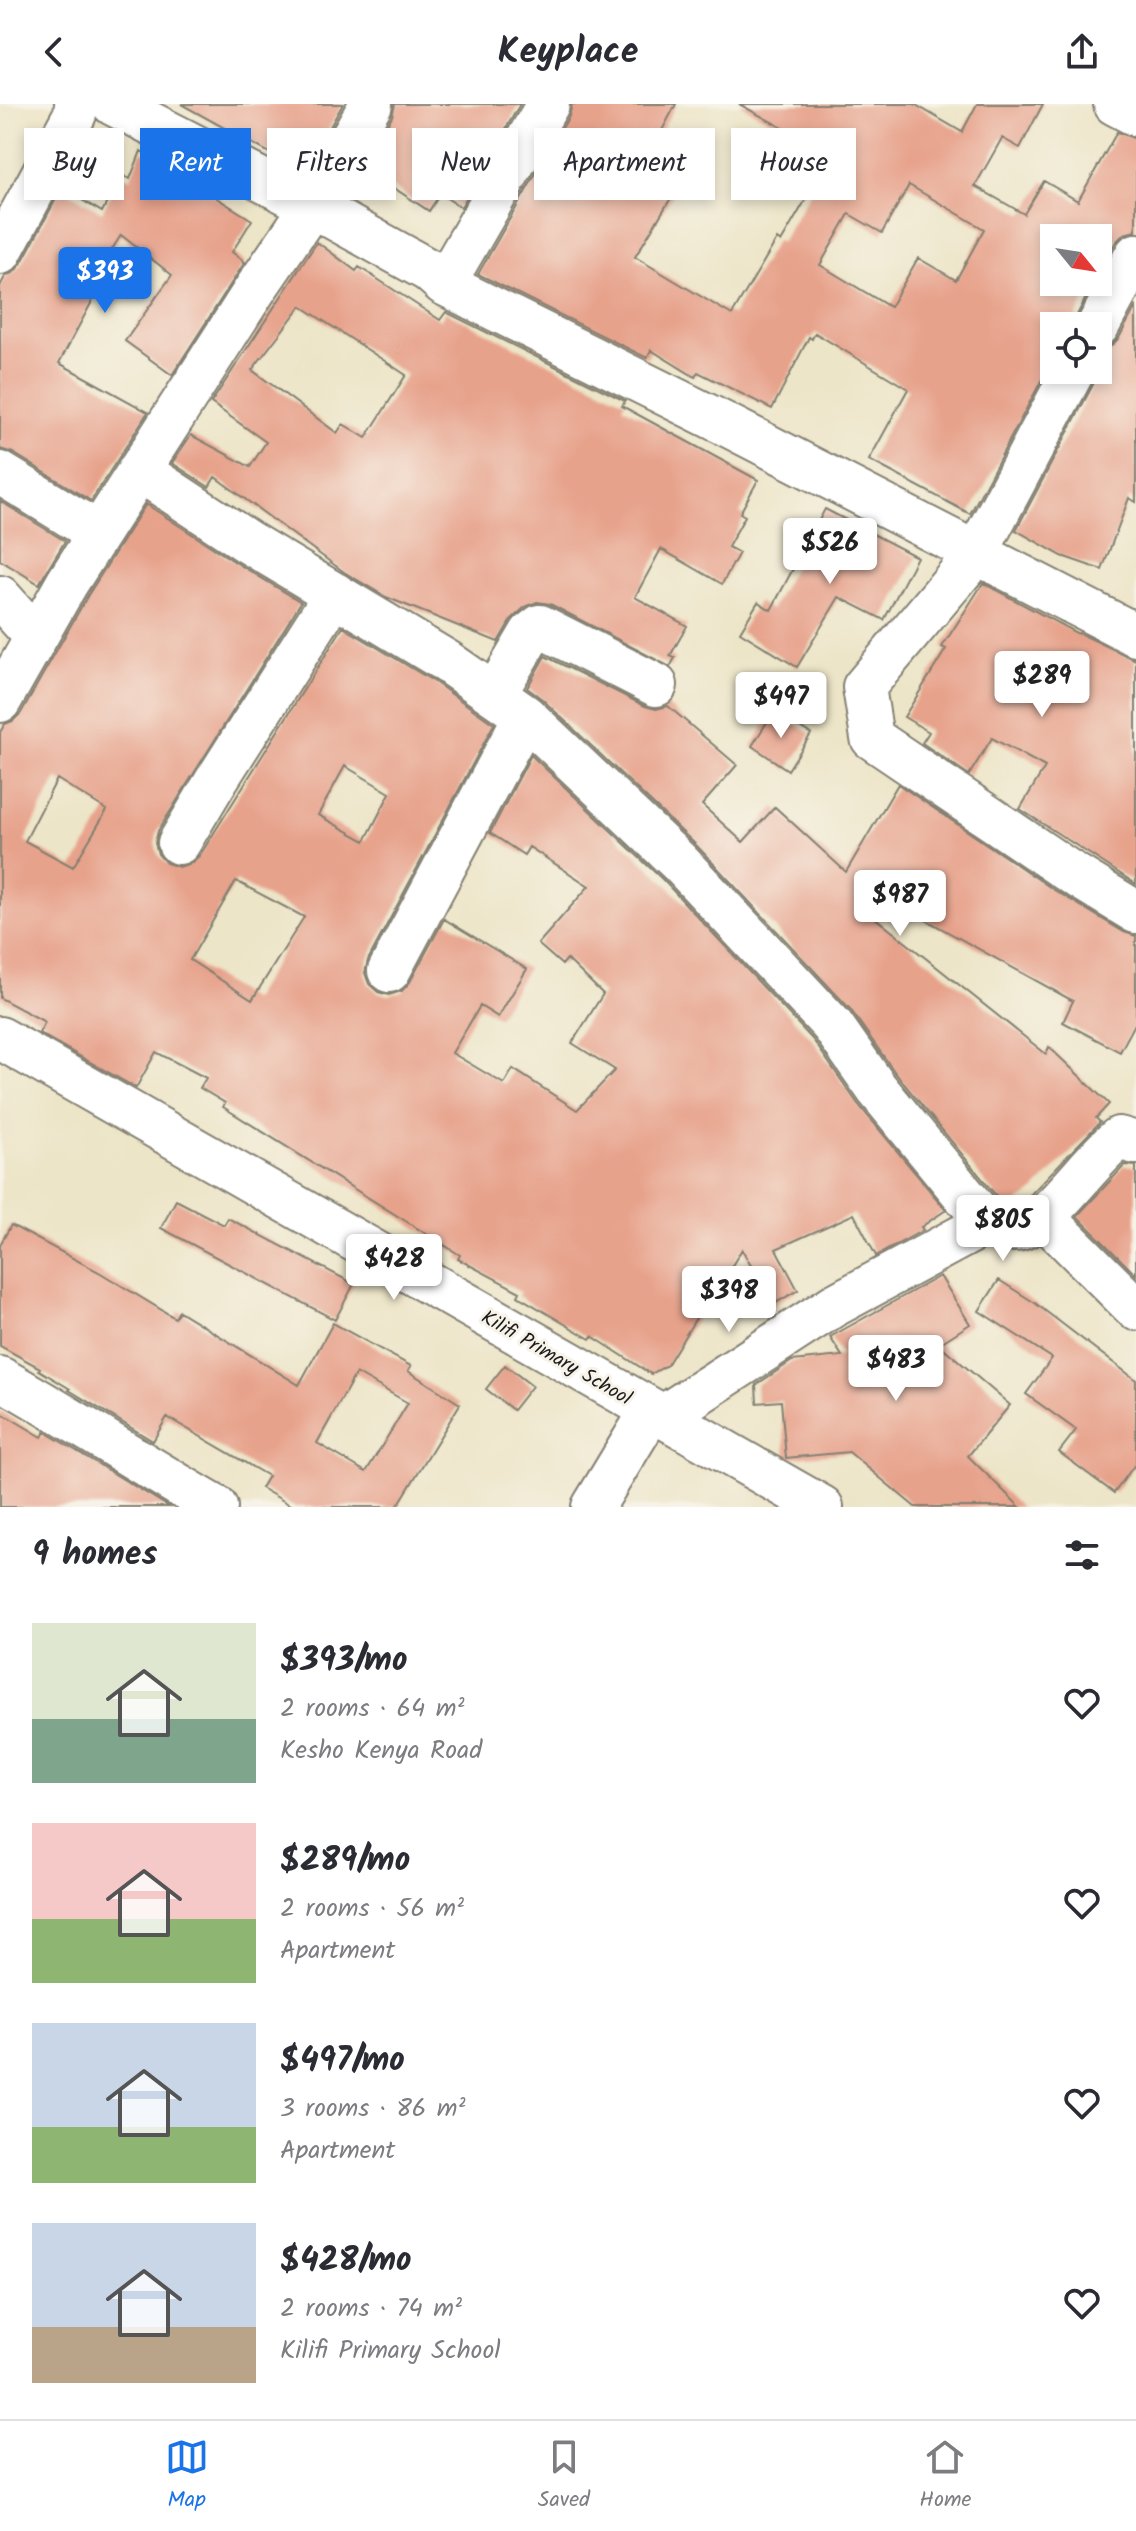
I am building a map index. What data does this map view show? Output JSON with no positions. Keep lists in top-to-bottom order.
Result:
{
  "streets": {
    "street": ["Kilifi Primary School"]
  },
  "north": "bottom right",
  "page": {
    "header": "Keyplace",
    "chip": [
      "Buy",
      "Rent",
      "Filters",
      "New",
      "Apartment",
      "House"
    ],
    "price": [
      "$393",
      "$526",
      "$289",
      "$497",
      "$987",
      "$805",
      "$428",
      "$398",
      "$483"
    ],
    "heading": "9 homes",
    "list": [
      {
        "name": "$393/mo",
        "note": "2 rooms · 64 m² · Kesho Kenya Road"
      },
      {
        "name": "$289/mo",
        "note": "2 rooms · 56 m² · Apartment"
      },
      {
        "name": "$497/mo",
        "note": "3 rooms · 86 m² · Apartment"
      },
      {
        "name": "$428/mo",
        "note": "2 rooms · 74 m² · Kilifi Primary School"
      }
    ],
    "tabs": ["Map", "Saved", "Home"]
  }
}
